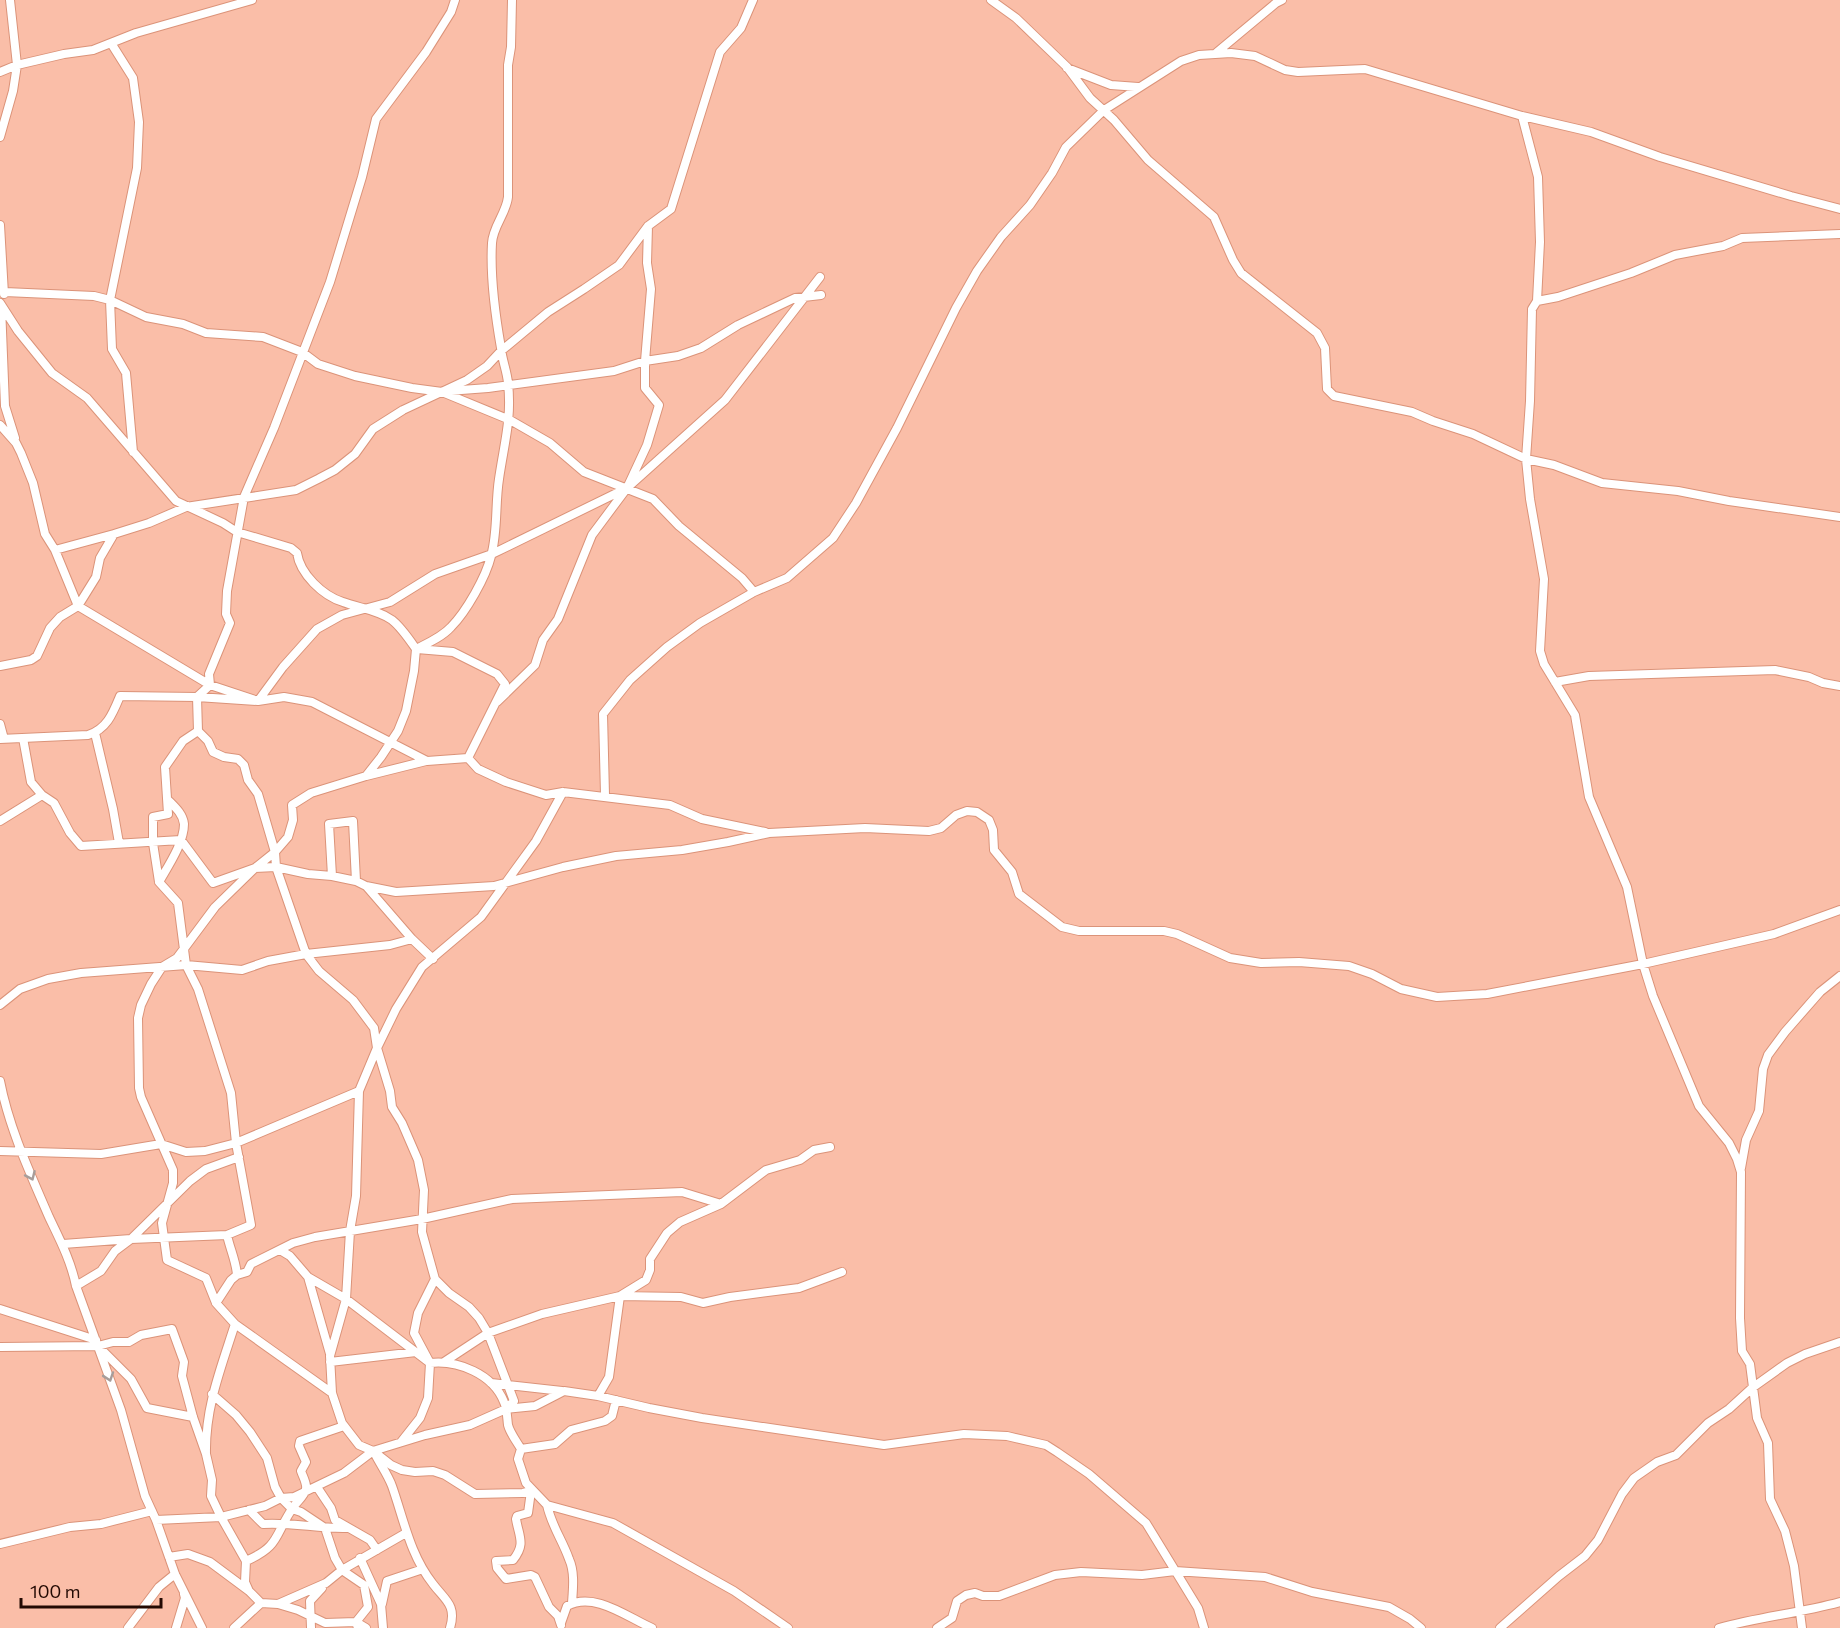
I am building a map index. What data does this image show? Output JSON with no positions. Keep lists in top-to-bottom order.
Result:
{
  "scale_bar": "100 m"
}
